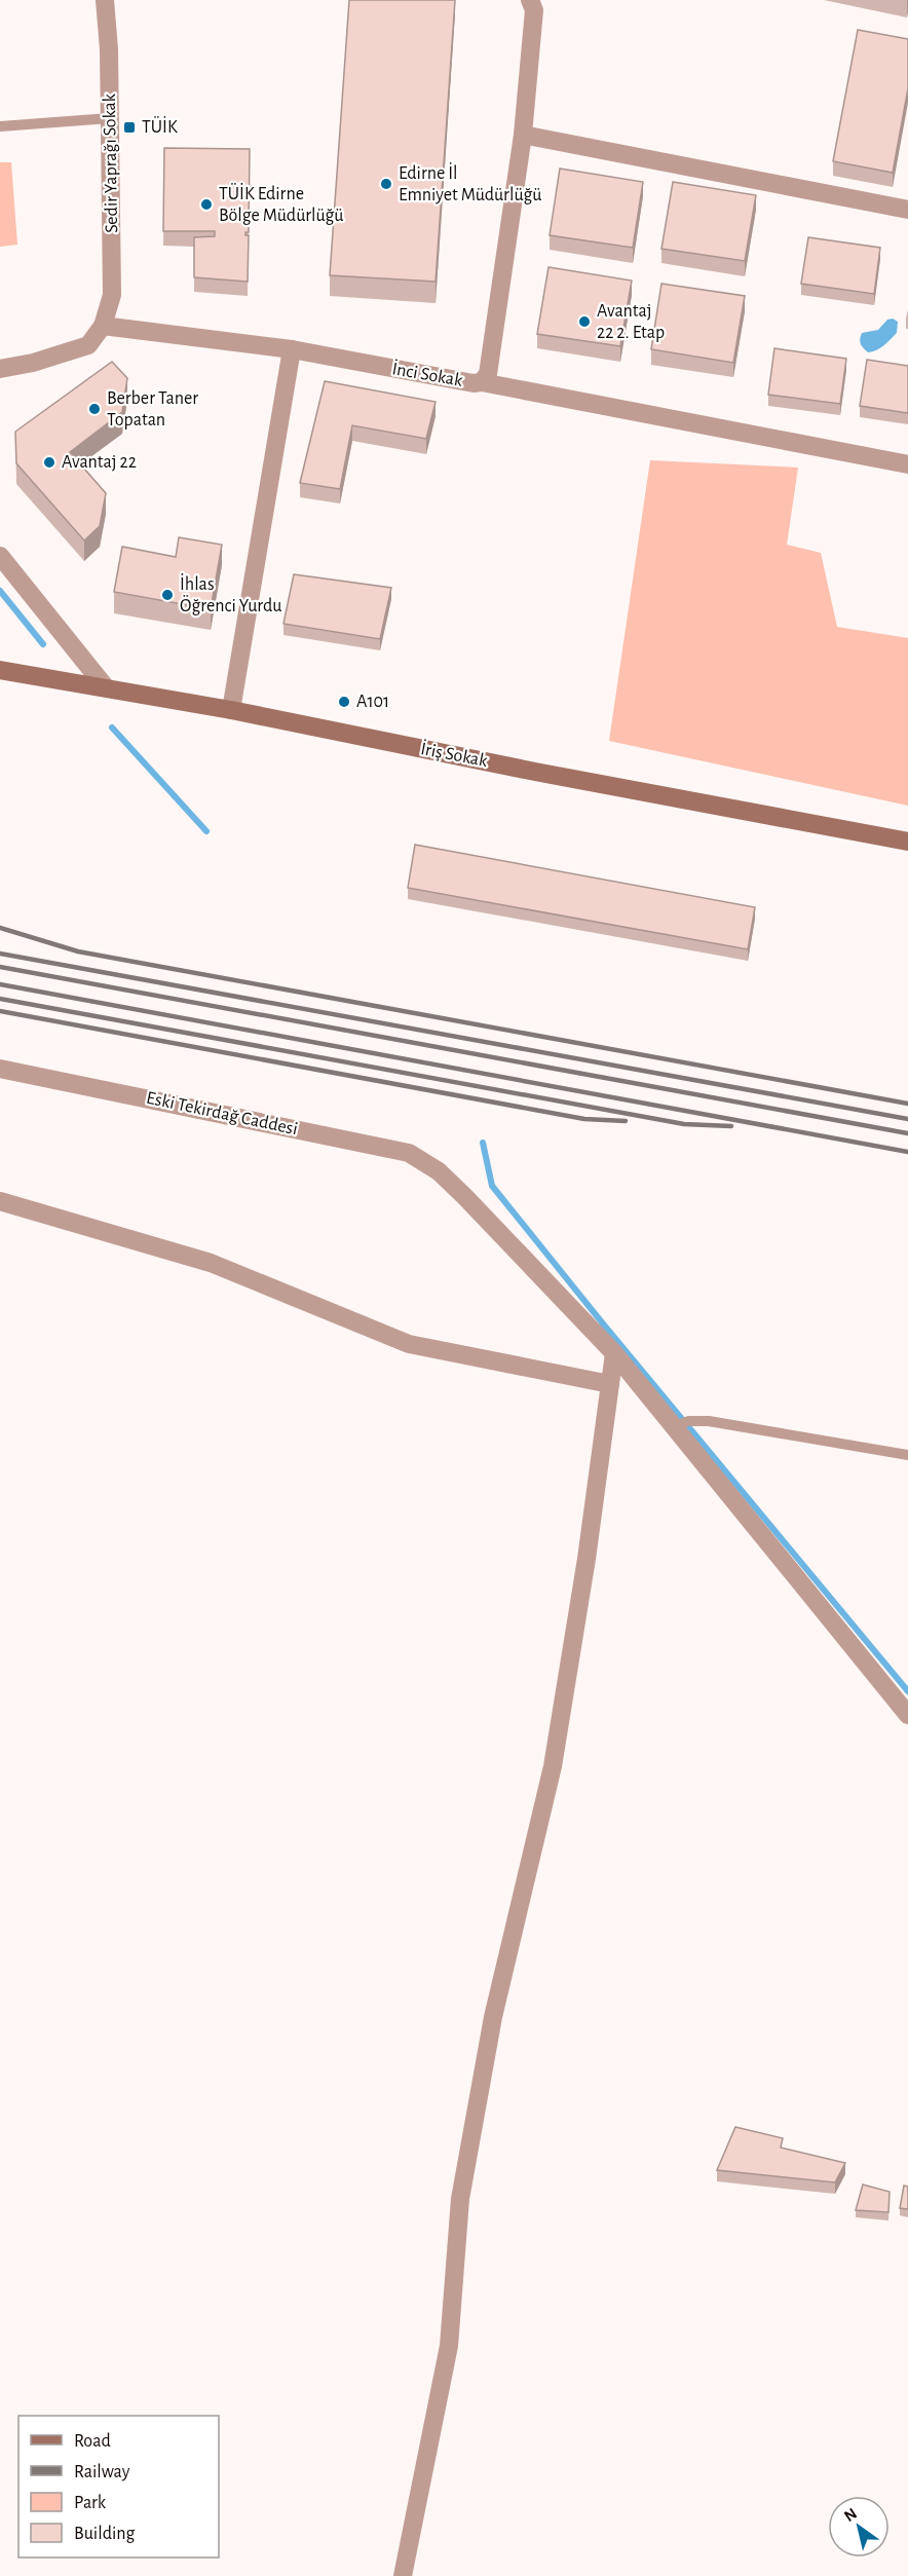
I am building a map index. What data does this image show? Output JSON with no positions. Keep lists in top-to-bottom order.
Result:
{
  "streets": {
    "main road": ["İriş Sokak"],
    "street": ["Sedir Yaprağı Sokak", "İnci Sokak", "Eski Tekirdağ Caddesi"]
  },
  "crossings": [
    ["Sedir Yaprağı Sokak", "İnci Sokak"]
  ],
  "places": {
    "transit": ["TÜİK"],
    "other": [
      "Edirne İl Emniyet Müdürlüğü",
      "TÜİK Edirne Bölge Müdürlüğü",
      "Avantaj 22 2. Etap",
      "Berber Taner Topatan",
      "Avantaj 22",
      "İhlas Öğrenci Yurdu",
      "A101"
    ]
  },
  "legend": [
    "Road",
    "Railway",
    "Park",
    "Building"
  ],
  "north": "top left"
}
